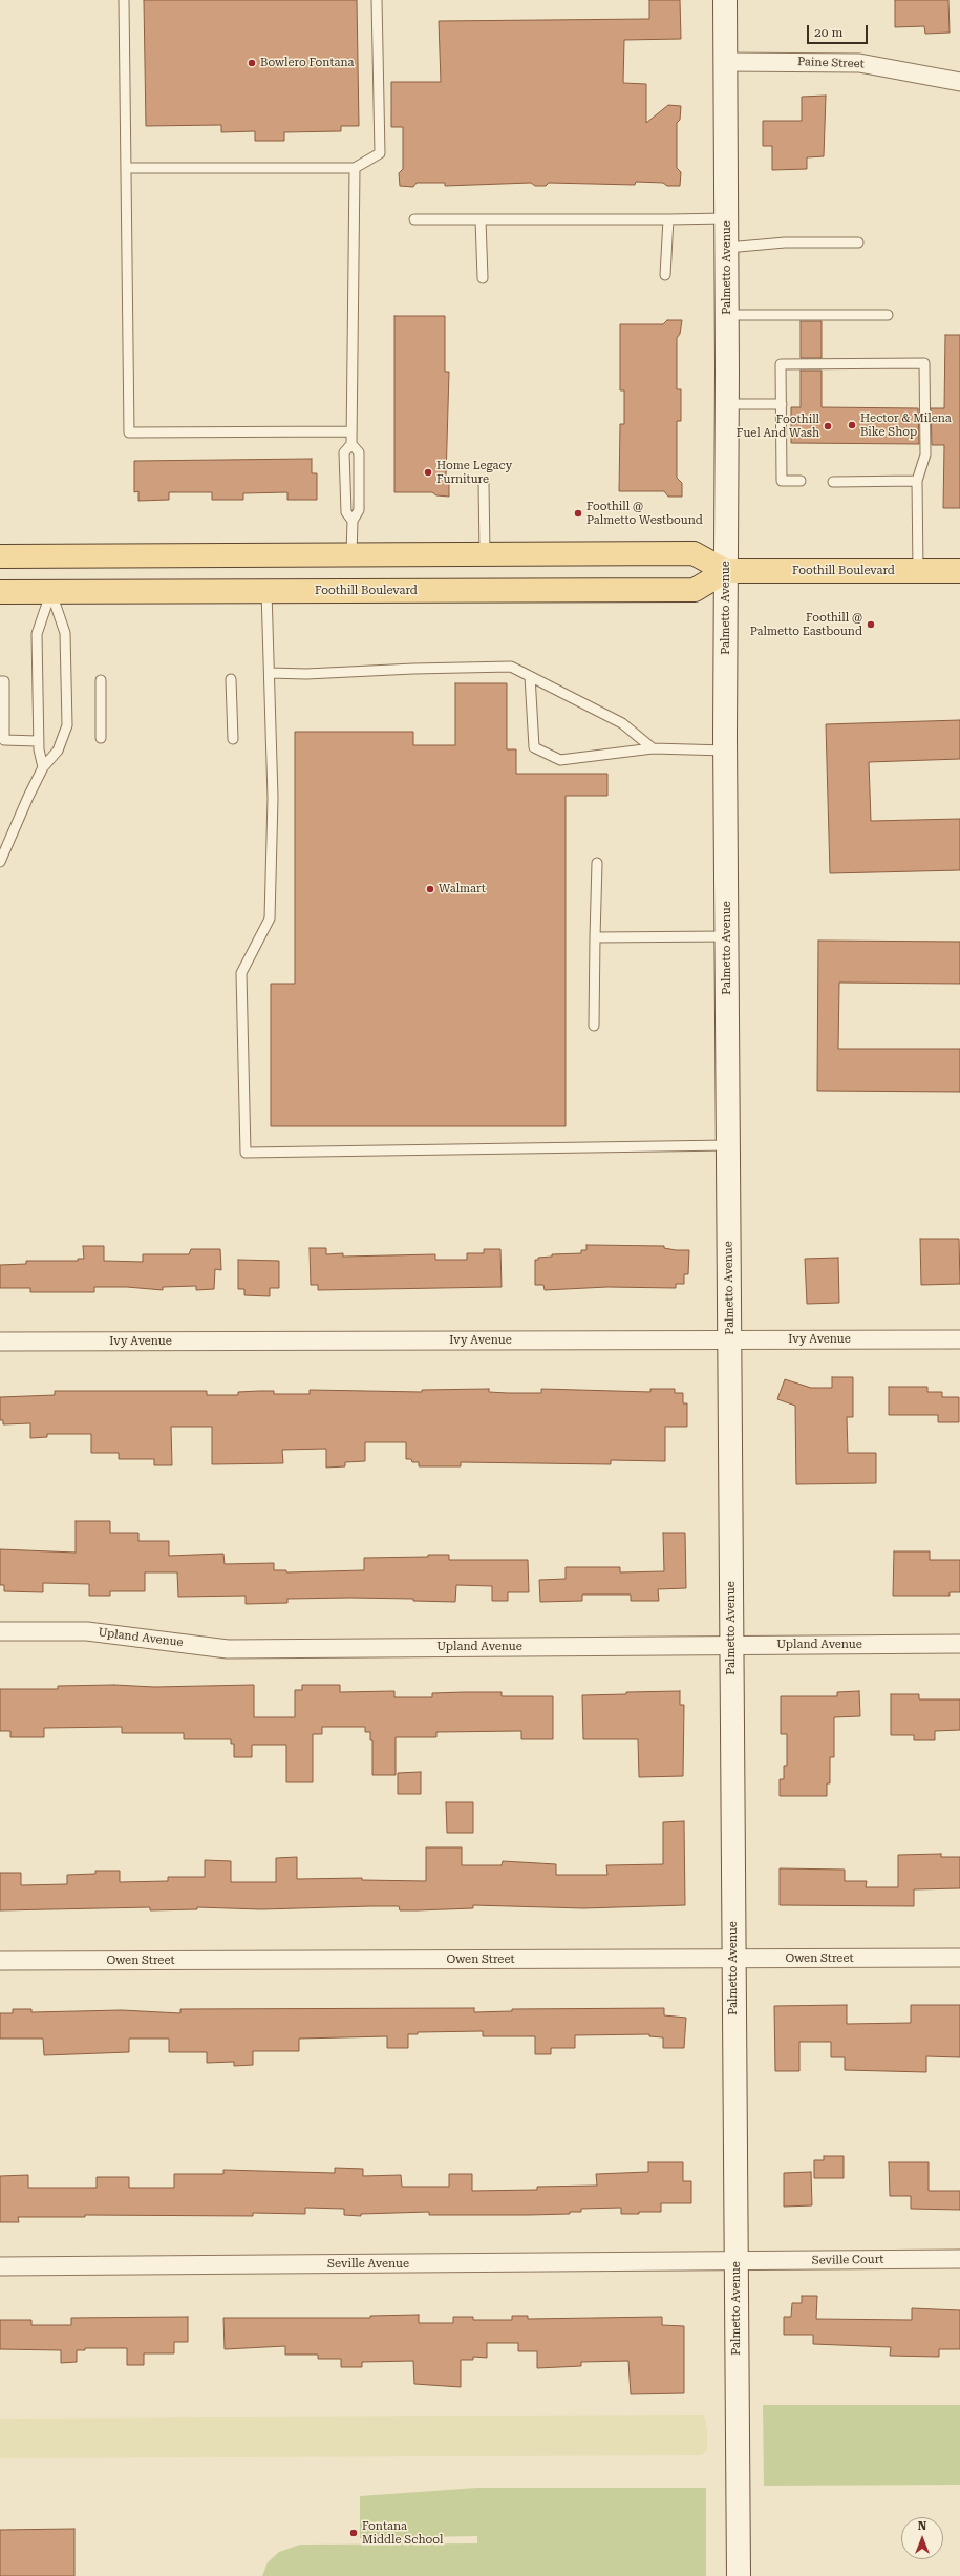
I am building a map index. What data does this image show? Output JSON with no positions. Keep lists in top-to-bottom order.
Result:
{
  "streets": {
    "main road": ["Foothill Boulevard"],
    "street": [
      "Paine Street",
      "Palmetto Avenue",
      "Ivy Avenue",
      "Upland Avenue",
      "Owen Street",
      "Seville Court",
      "Seville Avenue"
    ]
  },
  "crossings": [
    ["Paine Street", "Palmetto Avenue"],
    ["Palmetto Avenue", "Foothill Boulevard"],
    ["Palmetto Avenue", "Ivy Avenue"],
    ["Palmetto Avenue", "Upland Avenue"],
    ["Palmetto Avenue", "Owen Street"],
    ["Palmetto Avenue", "Seville Court"],
    ["Palmetto Avenue", "Seville Avenue"],
    ["Seville Court", "Seville Avenue"]
  ],
  "places": [
    "Bowlero Fontana",
    "Hector & Milena Bike Shop",
    "Foothill Fuel And Wash",
    "Home Legacy Furniture",
    "Foothill @ Palmetto Westbound",
    "Foothill @ Palmetto Eastbound",
    "Walmart",
    "Fontana Middle School"
  ],
  "scale_bar": "20 m",
  "north": "top"
}
